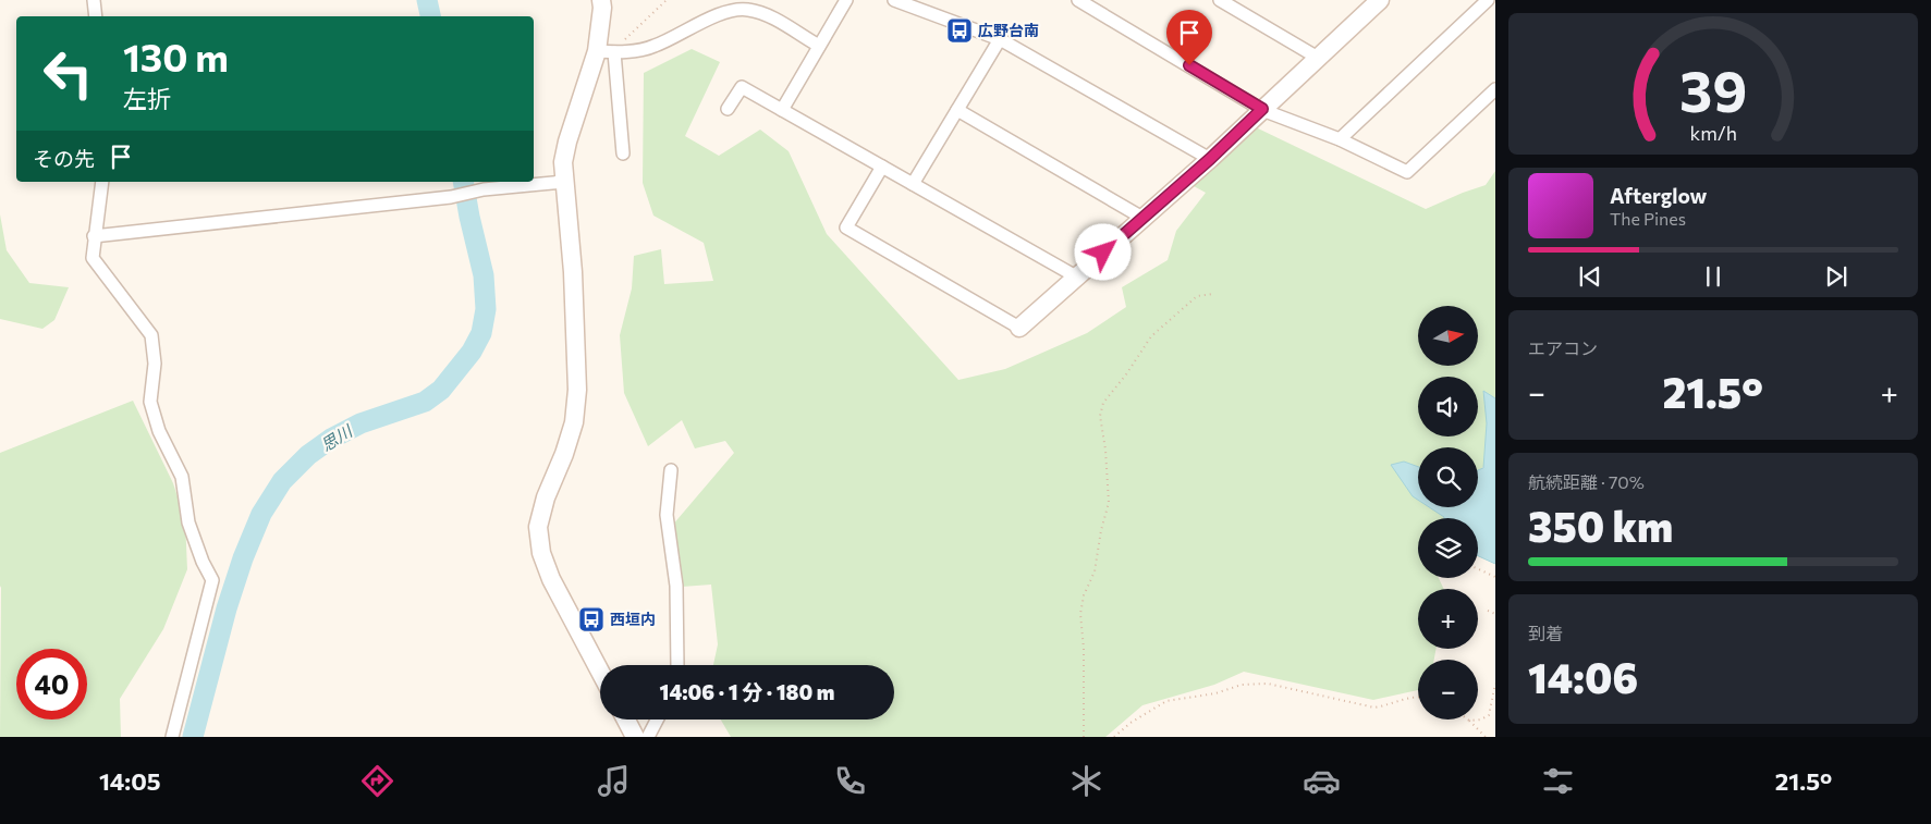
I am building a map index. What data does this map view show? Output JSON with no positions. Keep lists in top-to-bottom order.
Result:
{
  "water": ["思川"],
  "places": {
    "bus stop": ["広野台南", "西垣内"]
  },
  "north": "right",
  "page": {
    "turn": ["130 m", "左折"],
    "then": "その先",
    "song": ["Afterglow", "The Pines"],
    "map_buttons": ["+", "−"],
    "tile": [
      "エアコン",
      ["航続距離 · 70%", "350 km"],
      ["到着", "14:06"]
    ],
    "heat": ["−", "21.5°", "+"],
    "limit": "40",
    "trip": "14:06 · 1 分 · 180 m",
    "tabs": ["14:05", "21.5°"],
    "gauge": ["39", "km/h"]
  }
}
